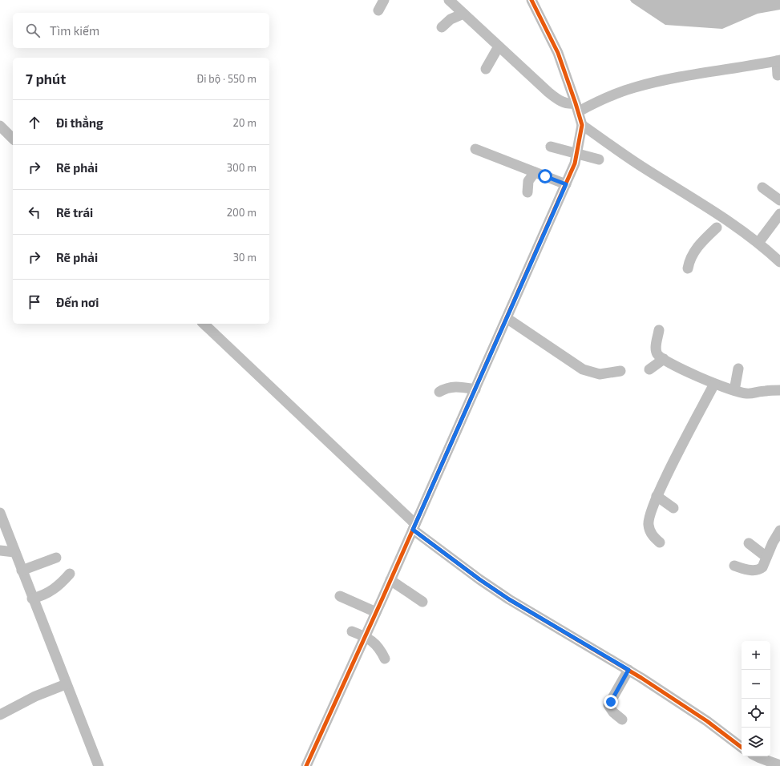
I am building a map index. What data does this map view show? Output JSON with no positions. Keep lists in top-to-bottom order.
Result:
{
  "page": {
    "search": "Tìm kiếm",
    "heading": ["7 phút", "Đi bộ · 550 m"],
    "list": [
      ["Đi thẳng", "20 m"],
      ["Rẽ phải", "300 m"],
      ["Rẽ trái", "200 m"],
      ["Rẽ phải", "30 m"],
      "Đến nơi"
    ],
    "map_buttons": ["+", "−"]
  }
}
